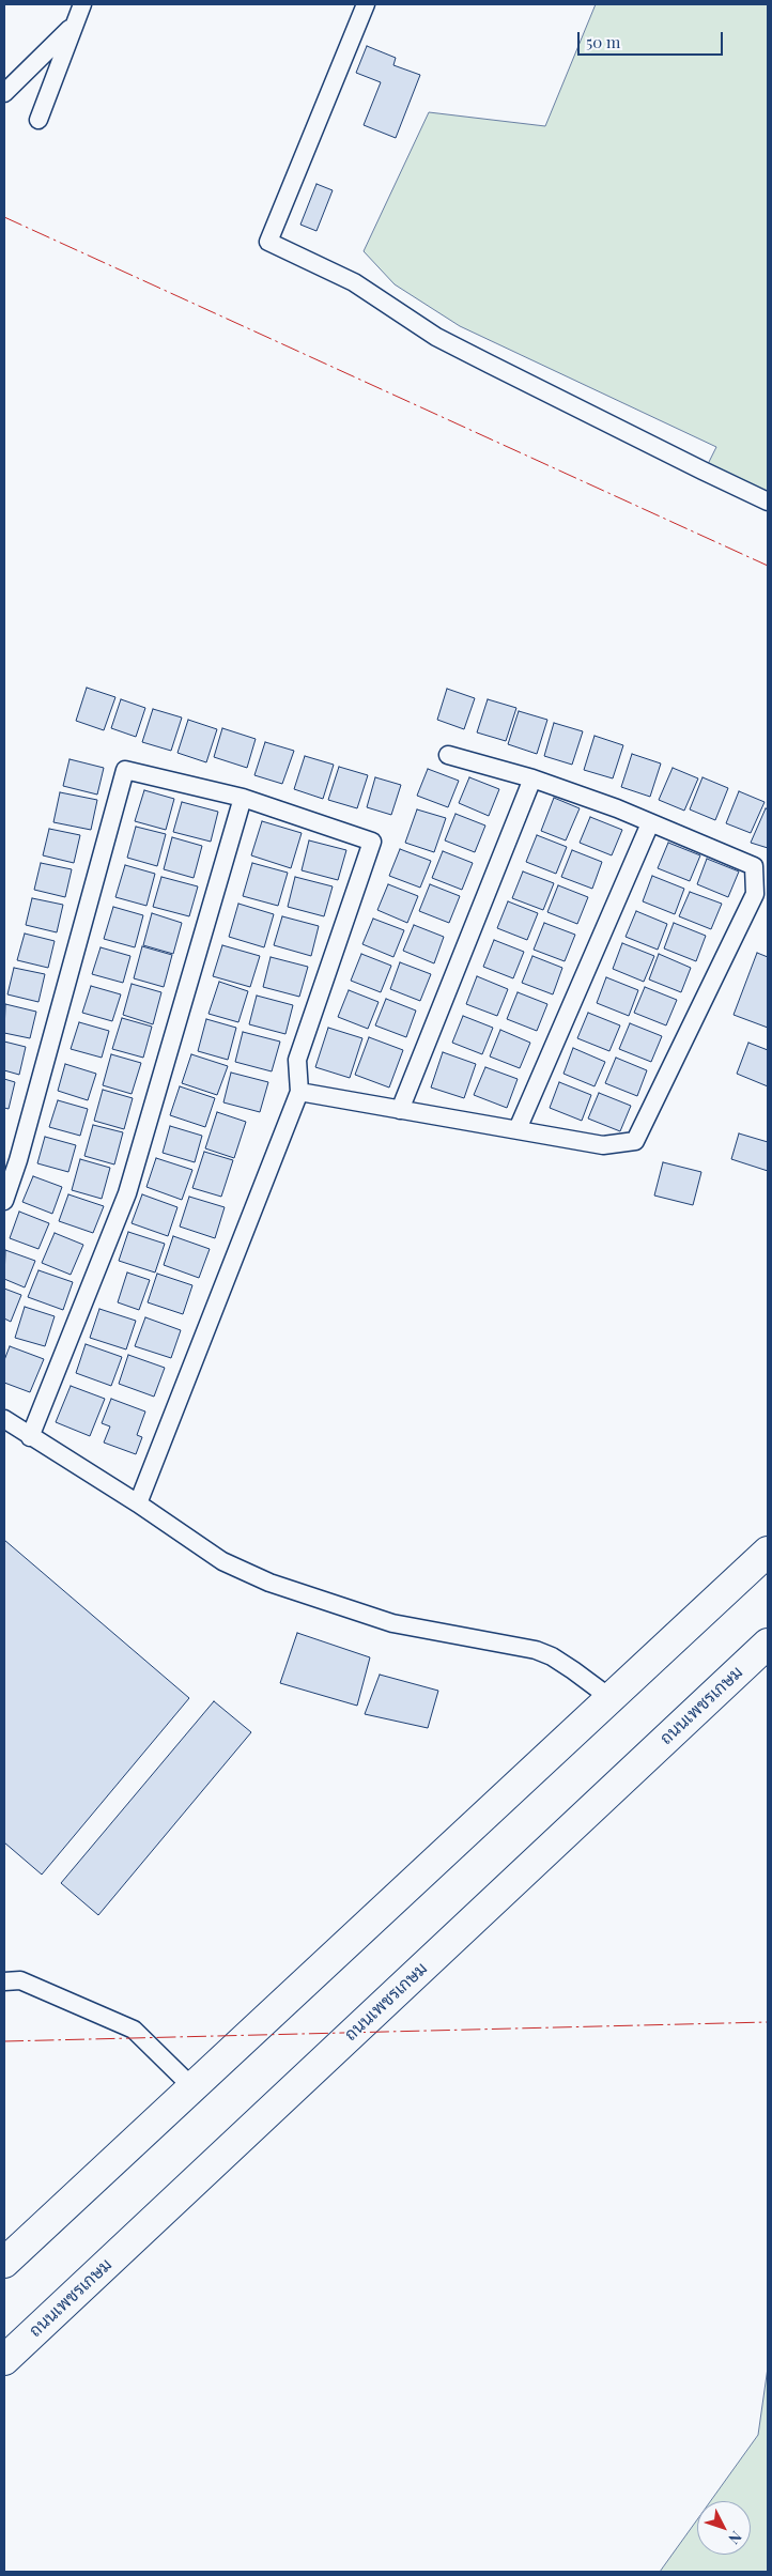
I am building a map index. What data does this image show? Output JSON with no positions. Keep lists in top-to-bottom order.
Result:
{
  "streets": {
    "highway": ["ถนนเพชรเกษม"]
  },
  "scale_bar": "50 m",
  "north": "bottom right"
}
